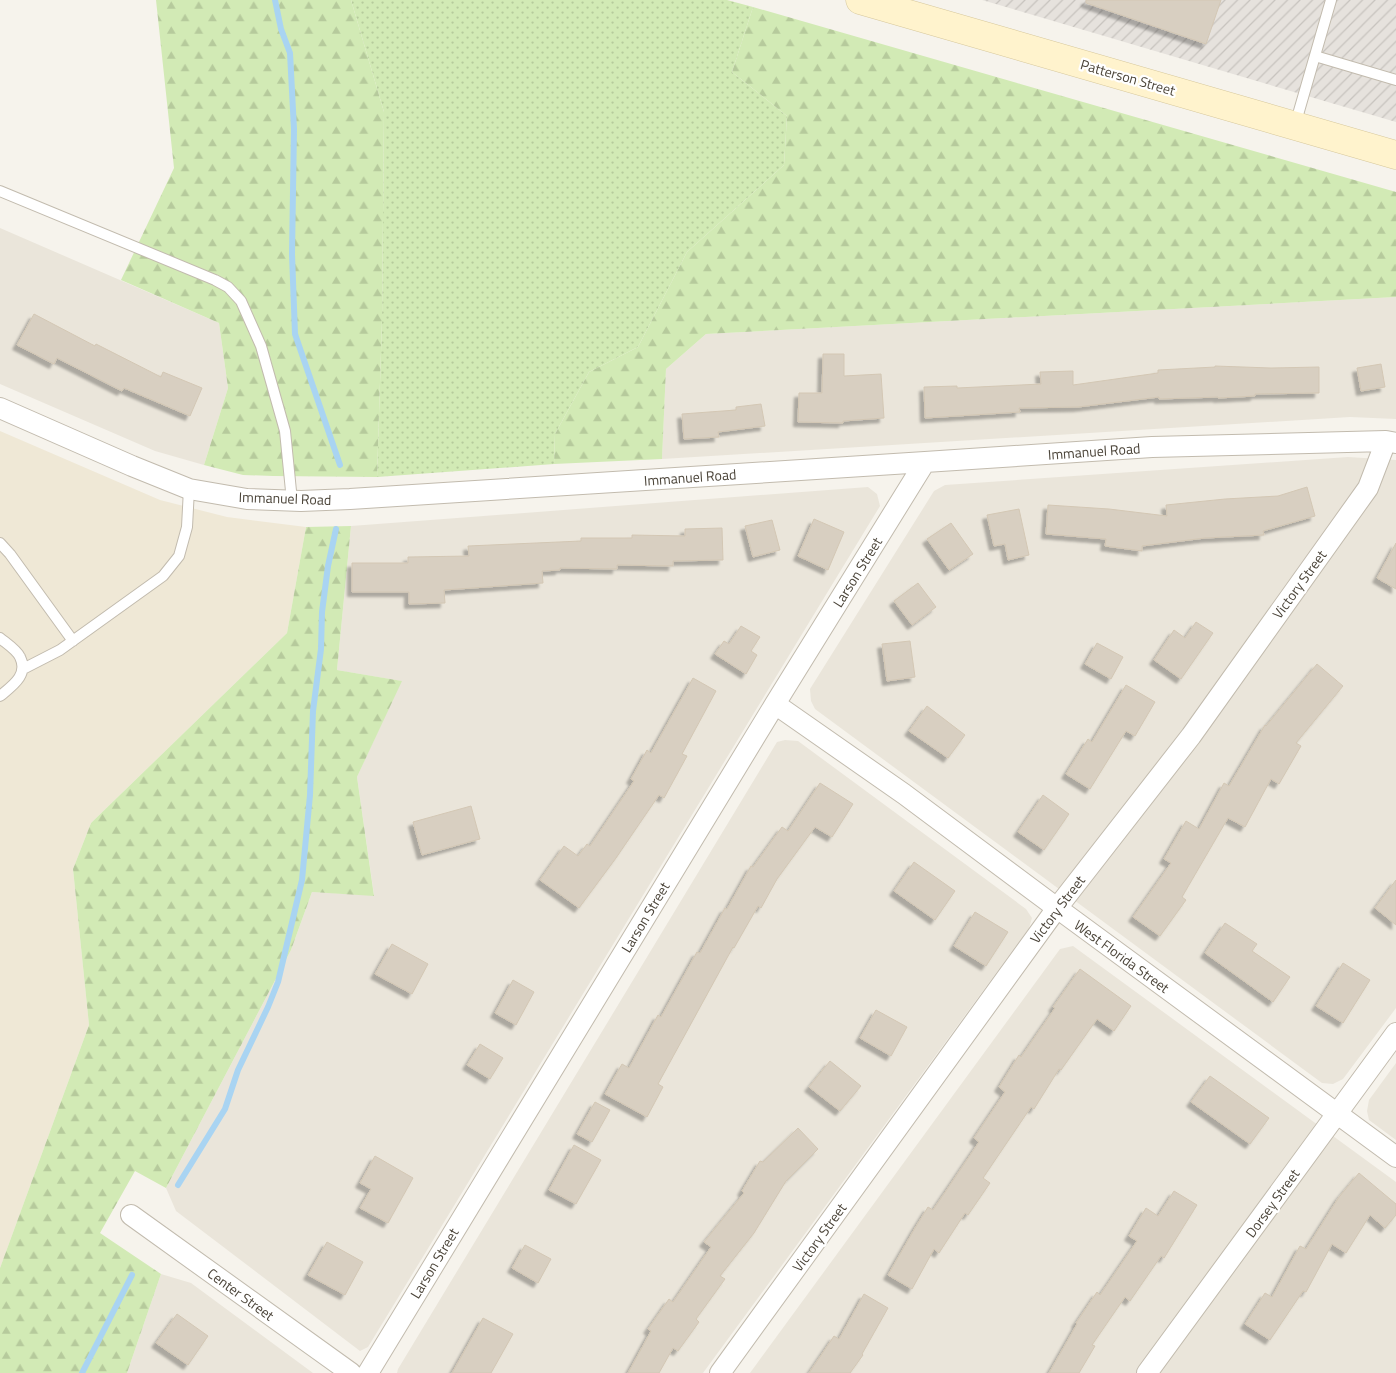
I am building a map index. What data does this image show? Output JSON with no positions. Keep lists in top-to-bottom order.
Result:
{
  "streets": {
    "main road": ["Patterson Street"],
    "street": [
      "Immanuel Road",
      "Larson Street",
      "Victory Street",
      "West Florida Street",
      "Dorsey Street",
      "Center Street"
    ]
  },
  "crossings": [
    ["Immanuel Road", "Larson Street"],
    ["Immanuel Road", "Victory Street"],
    ["Larson Street", "West Florida Street"],
    ["Victory Street", "West Florida Street"],
    ["West Florida Street", "Dorsey Street"]
  ]
}
